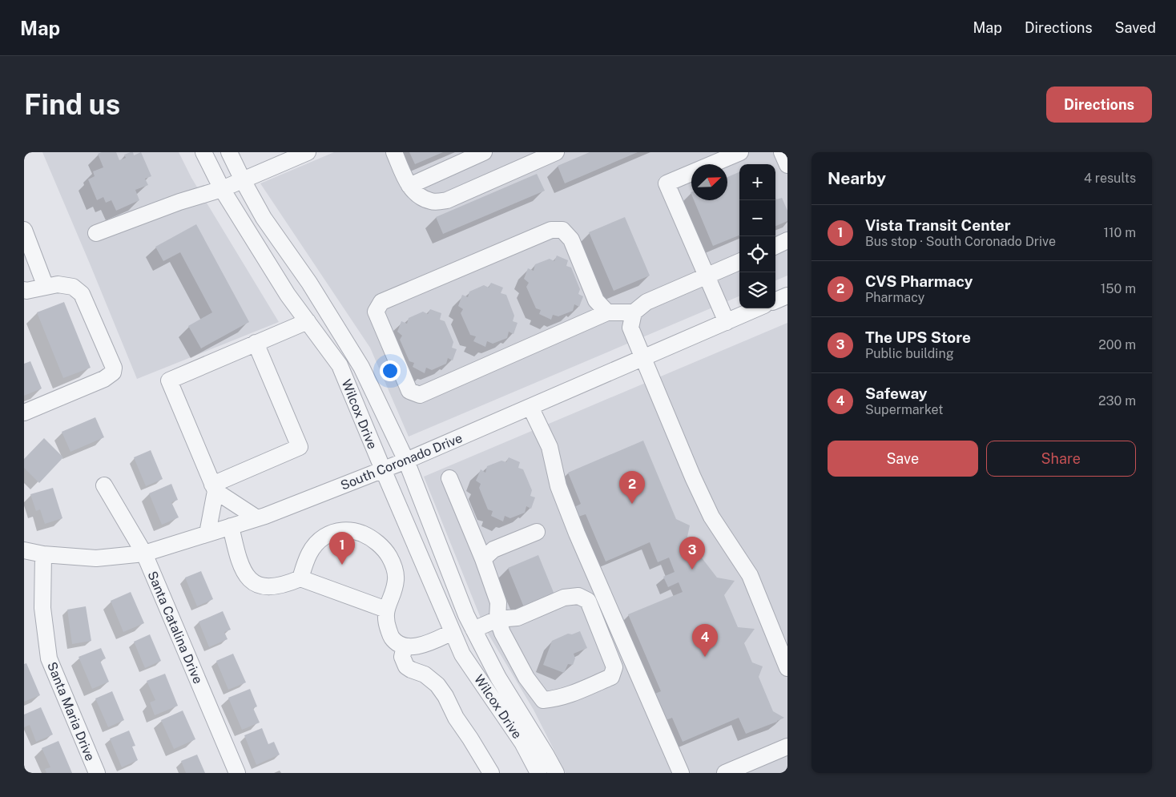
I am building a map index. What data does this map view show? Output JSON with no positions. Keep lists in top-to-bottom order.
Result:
{
  "streets": {
    "street": [
      "Wilcox Drive",
      "South Coronado Drive",
      "Santa Catalina Drive",
      "Santa Maria Drive"
    ]
  },
  "crossings": [
    ["Wilcox Drive", "South Coronado Drive"],
    ["South Coronado Drive", "Santa Catalina Drive"],
    ["South Coronado Drive", "Santa Maria Drive"]
  ],
  "north": "top right",
  "page": {
    "header": "Map",
    "nav": ["Map", "Directions", "Saved"],
    "buttons": [
      "Directions",
      ["Save", "Share"]
    ],
    "title": "Find us",
    "heading": ["Nearby", "4 results"],
    "map_buttons": ["+", "−"],
    "list": [
      {
        "mark": "1",
        "name": "Vista Transit Center",
        "note": "Bus stop · South Coronado Drive",
        "value": "110 m"
      },
      {
        "mark": "2",
        "name": "CVS Pharmacy",
        "note": "Pharmacy",
        "value": "150 m"
      },
      {
        "mark": "3",
        "name": "The UPS Store",
        "note": "Public building",
        "value": "200 m"
      },
      {
        "mark": "4",
        "name": "Safeway",
        "note": "Supermarket",
        "value": "230 m"
      }
    ],
    "pins": [
      "2",
      "1",
      "3",
      "4"
    ]
  }
}
